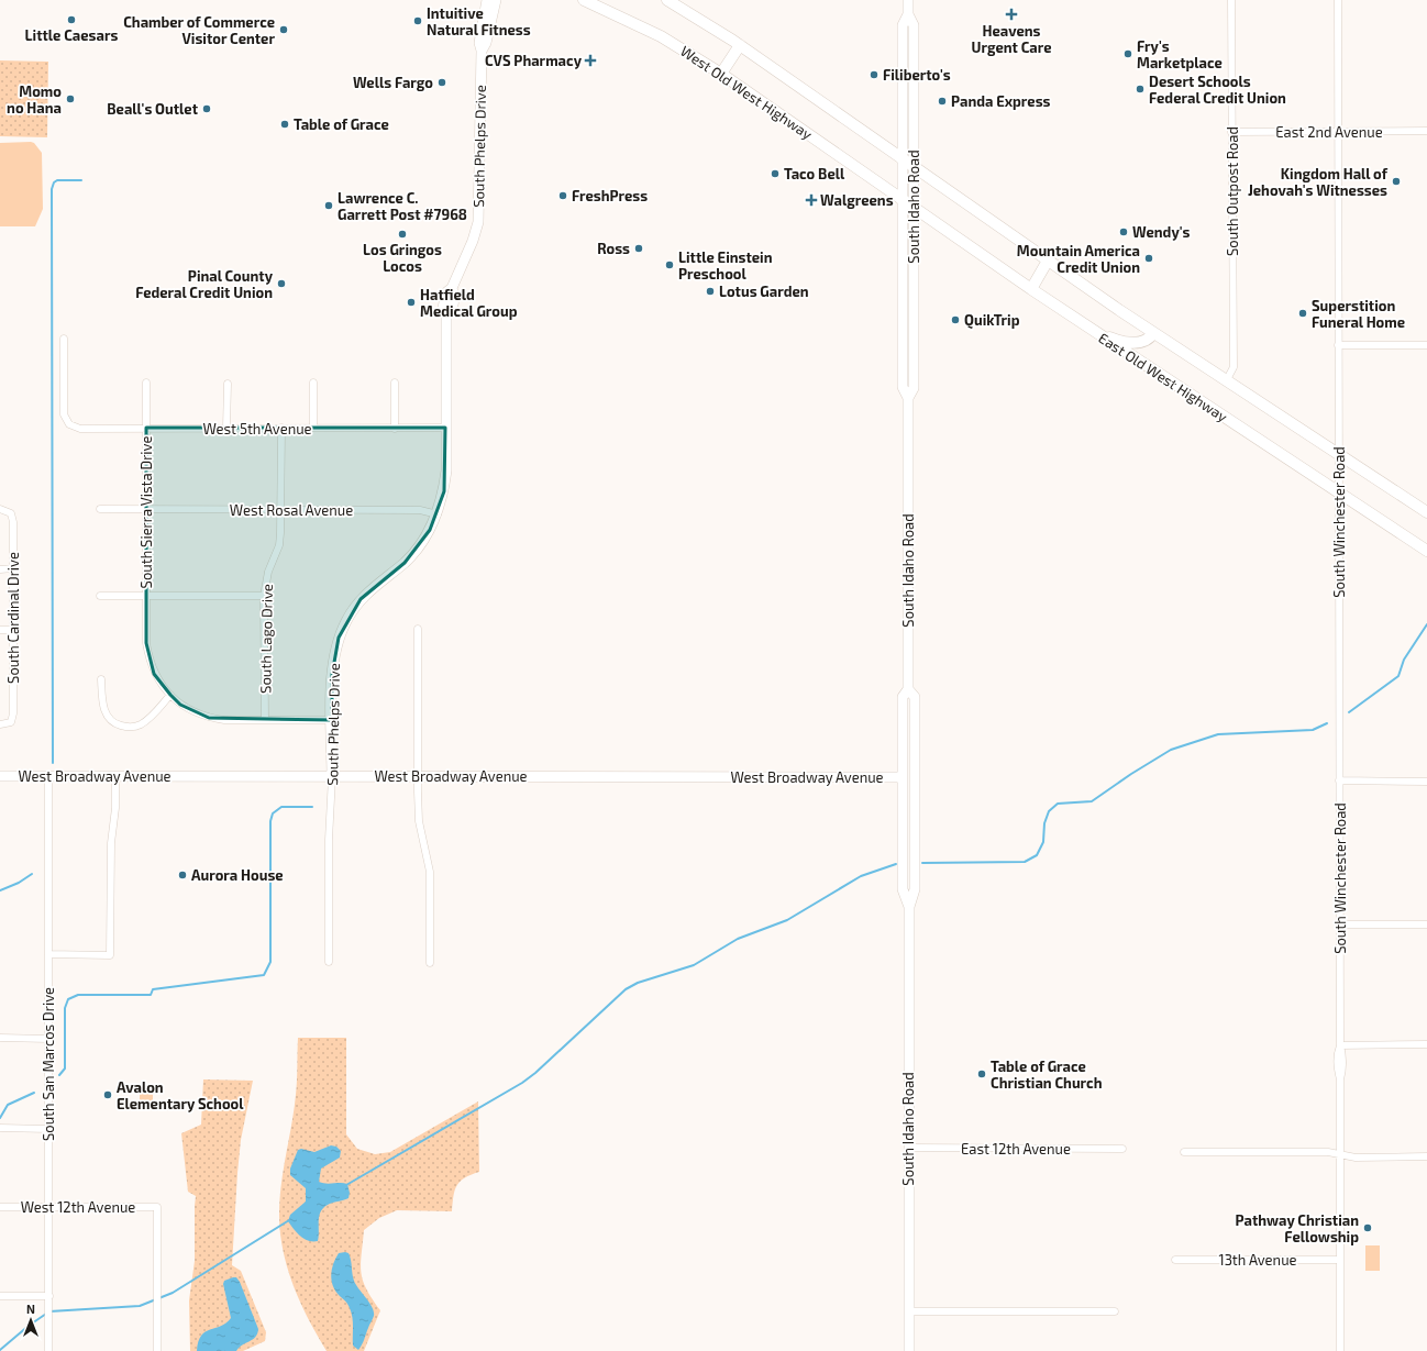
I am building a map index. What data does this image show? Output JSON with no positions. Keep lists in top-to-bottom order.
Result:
{
  "streets": {
    "main road": [
      "West Old West Highway",
      "South Phelps Drive",
      "South Idaho Road",
      "East Old West Highway",
      "West Broadway Avenue"
    ],
    "street": [
      "East 2nd Avenue",
      "South Outpost Road",
      "West 5th Avenue",
      "West Rosal Avenue",
      "South Sierra Vista Drive",
      "South Winchester Road",
      "South Cardinal Drive",
      "South Lago Drive",
      "South San Marcos Drive",
      "East 12th Avenue",
      "West 12th Avenue",
      "13th Avenue"
    ]
  },
  "crossings": [
    ["West Old West Highway", "South Idaho Road"],
    ["West Old West Highway", "East Old West Highway"],
    ["East 2nd Avenue", "South Outpost Road"],
    ["East 2nd Avenue", "South Winchester Road"],
    ["South Phelps Drive", "West 5th Avenue"],
    ["South Phelps Drive", "West Rosal Avenue"],
    ["South Phelps Drive", "South Sierra Vista Drive"],
    ["South Phelps Drive", "West Broadway Avenue"],
    ["South Idaho Road", "East Old West Highway"],
    ["South Idaho Road", "West Broadway Avenue"],
    ["South Idaho Road", "East 12th Avenue"],
    ["East Old West Highway", "South Winchester Road"],
    ["West 5th Avenue", "South Sierra Vista Drive"],
    ["West 5th Avenue", "South Lago Drive"],
    ["West Rosal Avenue", "South Sierra Vista Drive"],
    ["West Rosal Avenue", "South Lago Drive"],
    ["South Sierra Vista Drive", "South Lago Drive"],
    ["South Winchester Road", "13th Avenue"],
    ["West Broadway Avenue", "South San Marcos Drive"],
    ["South San Marcos Drive", "West 12th Avenue"]
  ],
  "places": {
    "health": ["Heavens Urgent Care", "CVS Pharmacy", "Walgreens"],
    "other": [
      "Little Caesars",
      "Intuitive Natural Fitness",
      "Chamber of Commerce Visitor Center",
      "Fry's Marketplace",
      "Filiberto's",
      "Wells Fargo",
      "Desert Schools Federal Credit Union",
      "Momo no Hana",
      "Panda Express",
      "Beall's Outlet",
      "Table of Grace",
      "Taco Bell",
      "Kingdom Hall of Jehovah's Witnesses",
      "FreshPress",
      "Lawrence C. Garrett Post #7968",
      "Wendy's",
      "Los Gringos Locos",
      "Ross",
      "Mountain America Credit Union",
      "Little Einstein Preschool",
      "Pinal County Federal Credit Union",
      "Lotus Garden",
      "Hatfield Medical Group",
      "Superstition Funeral Home",
      "QuikTrip",
      "Aurora House",
      "Table of Grace Christian Church",
      "Avalon Elementary School",
      "Pathway Christian Fellowship"
    ]
  },
  "north": "top"
}
